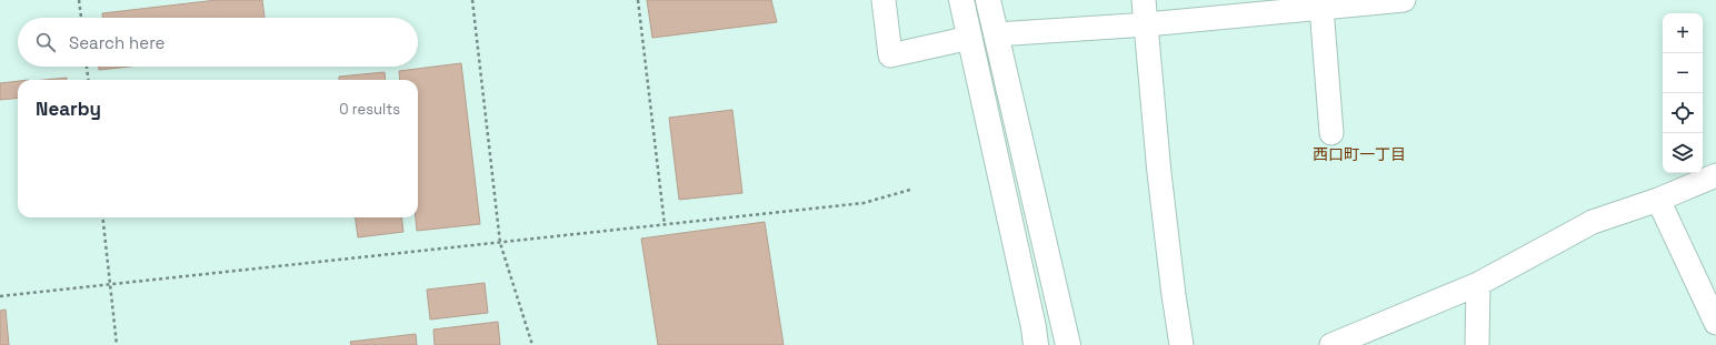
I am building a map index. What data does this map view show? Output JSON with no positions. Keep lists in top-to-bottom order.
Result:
{
  "districts": ["西口町一丁目"],
  "page": {
    "map_buttons": ["+", "−"],
    "search": "Search here",
    "heading": ["Nearby", "0 results"]
  }
}
